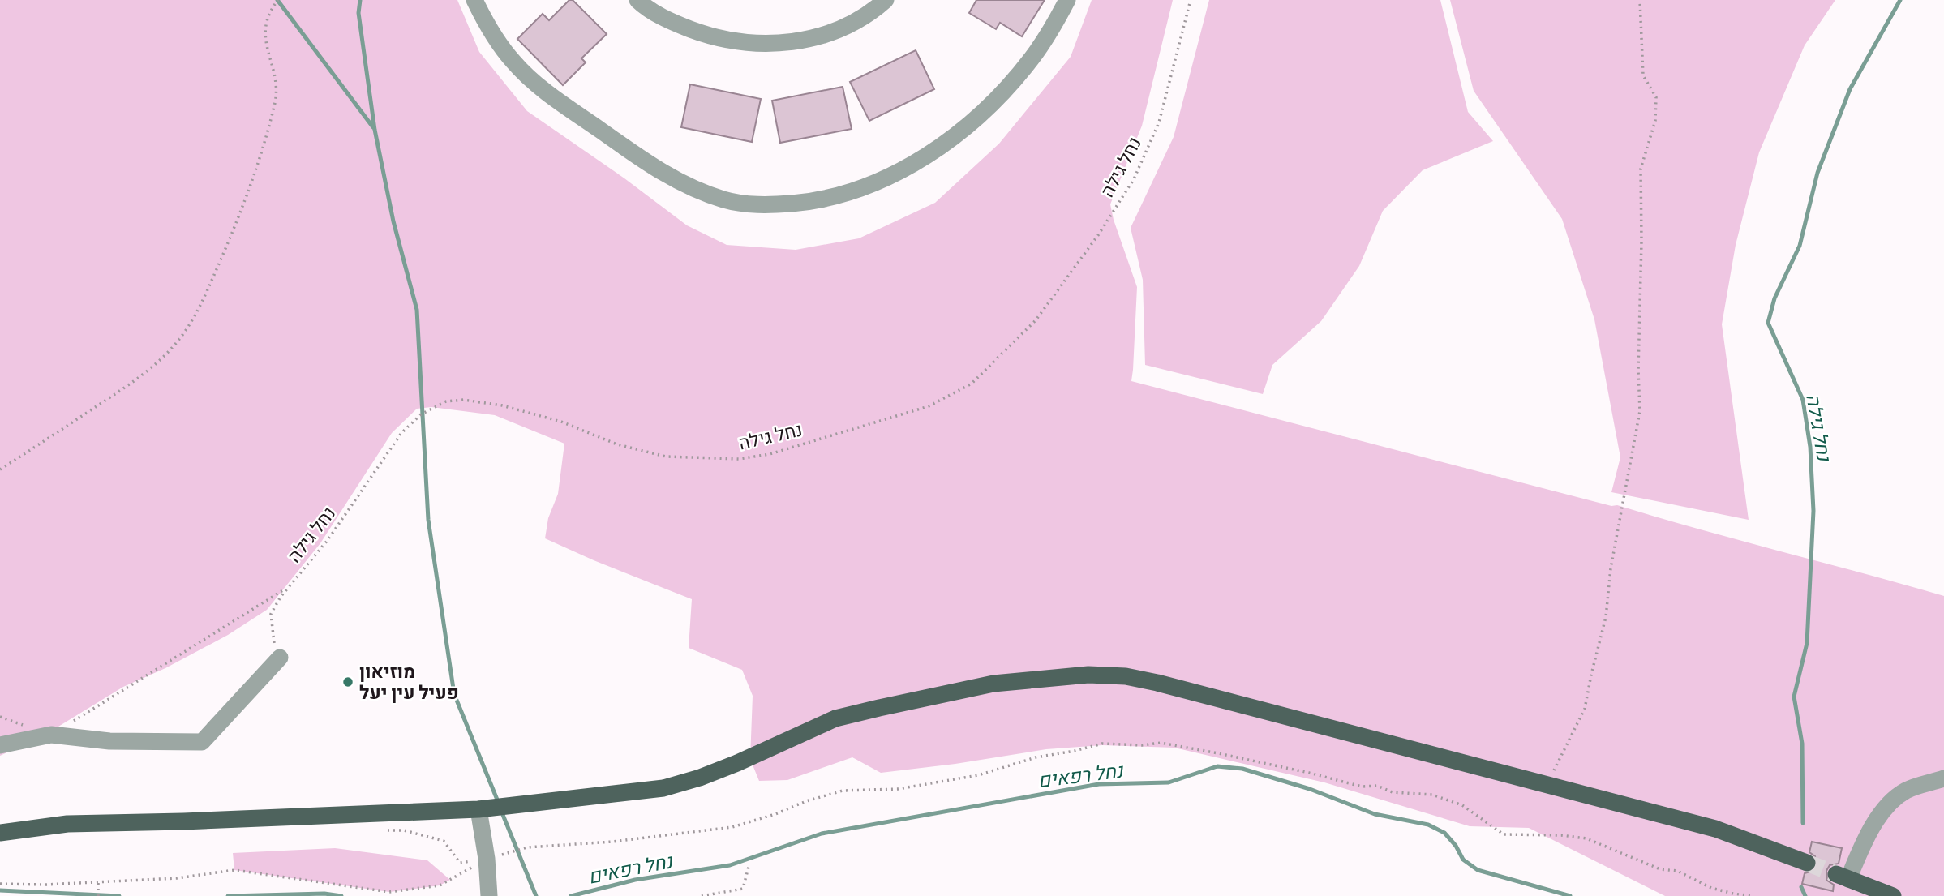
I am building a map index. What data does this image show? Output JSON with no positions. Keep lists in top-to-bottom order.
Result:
{
  "streets": {
    "path": ["נחל גילה"]
  },
  "water": ["נחל גילה", "נחל רפאים"],
  "places": ["מוזיאון פעיל עין יעל"]
}
